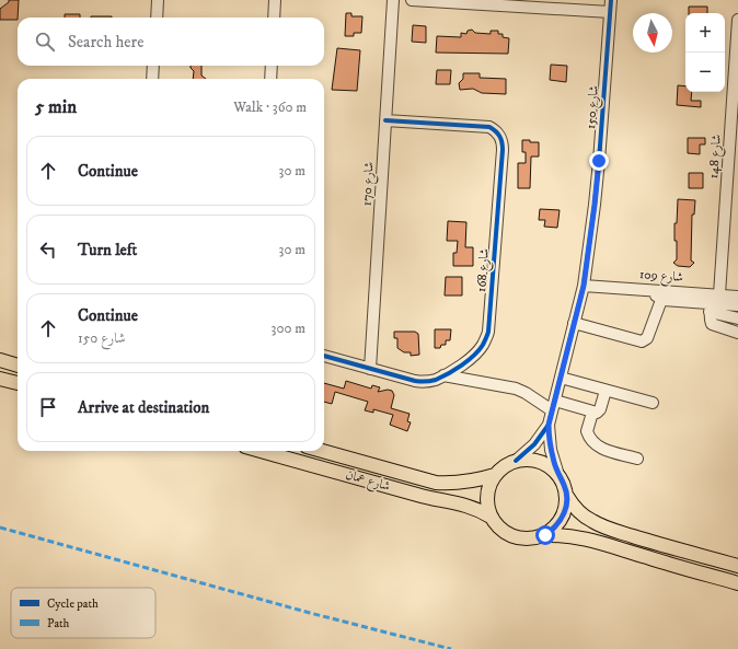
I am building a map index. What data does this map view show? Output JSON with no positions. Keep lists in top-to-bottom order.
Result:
{
  "streets": {
    "main road": ["شارع عمان"],
    "street": [
      "شارع 150",
      "شارع 148",
      "شارع 170",
      "شارع 168",
      "شارع 109"
    ]
  },
  "crossings": [
    ["شارع 150", "شارع 109"],
    ["شارع 150", "شارع عمان"],
    ["شارع 148", "شارع 109"],
    ["شارع 170", "شارع 168"]
  ],
  "legend": ["Cycle path", "Path"],
  "north": "bottom",
  "page": {
    "map_buttons": ["+", "−"],
    "search": "Search here",
    "heading": ["5 min", "Walk · 360 m"],
    "list": [
      ["Continue", "30 m"],
      ["Turn left", "30 m"],
      ["Continue", "شارع 150", "300 m"],
      "Arrive at destination"
    ]
  }
}
